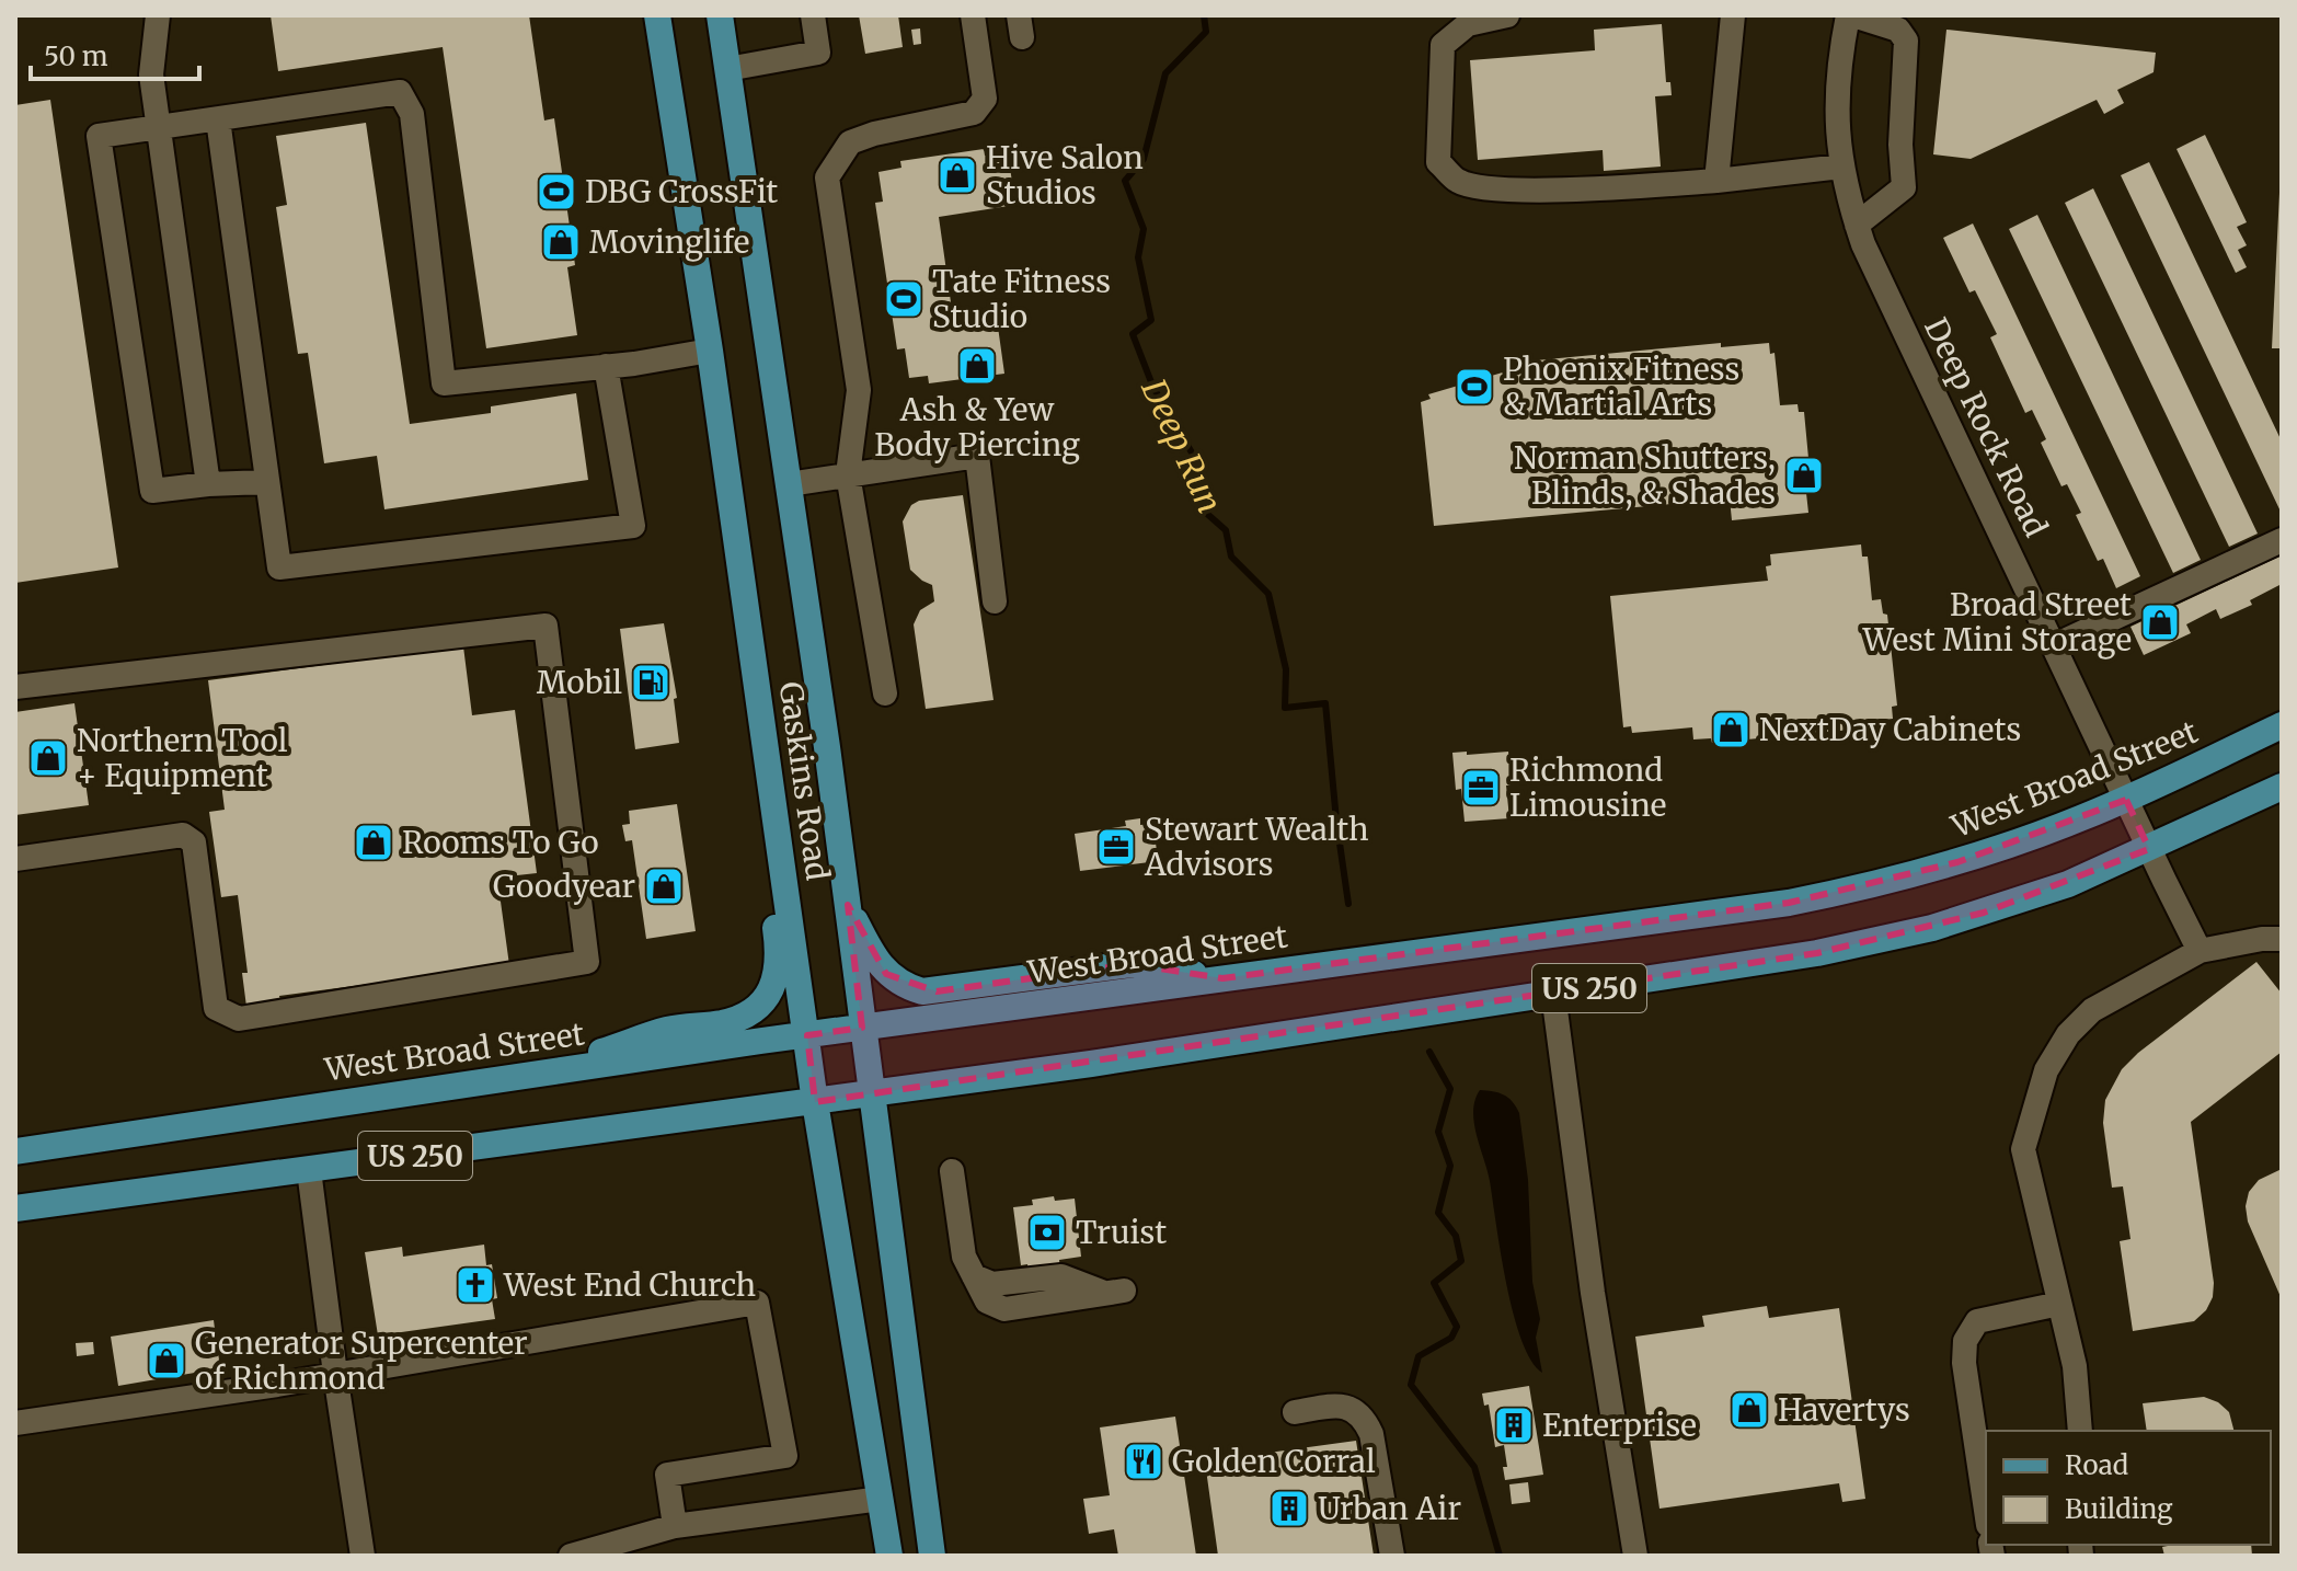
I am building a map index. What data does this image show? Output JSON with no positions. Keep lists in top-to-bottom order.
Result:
{
  "streets": {
    "main road": ["West Broad Street", "Gaskins Road", "US 250"],
    "street": ["Deep Rock Road"]
  },
  "crossings": [
    ["Deep Rock Road", "West Broad Street"],
    ["Deep Rock Road", "US 250"],
    ["West Broad Street", "Gaskins Road"],
    ["Gaskins Road", "US 250"]
  ],
  "water": ["Deep Run"],
  "places": {
    "shop": [
      "Hive Salon Studios",
      "Movinglife",
      "Ash & Yew Body Piercing",
      "Norman Shutters, Blinds, & Shades",
      "Broad Street West Mini Storage",
      "NextDay Cabinets",
      "Northern Tool + Equipment",
      "Rooms To Go",
      "Goodyear",
      "Generator Supercenter of Richmond",
      "Havertys"
    ],
    "sports": ["DBG CrossFit", "Tate Fitness Studio", "Phoenix Fitness & Martial Arts"],
    "fuel station": ["Mobil"],
    "office": ["Richmond Limousine", "Stewart Wealth Advisors"],
    "bank": ["Truist"],
    "church": ["West End Church"],
    "building": ["Enterprise", "Urban Air"],
    "restaurant": ["Golden Corral"]
  },
  "legend": ["Road", "Building"],
  "scale_bar": "50 m"
}
